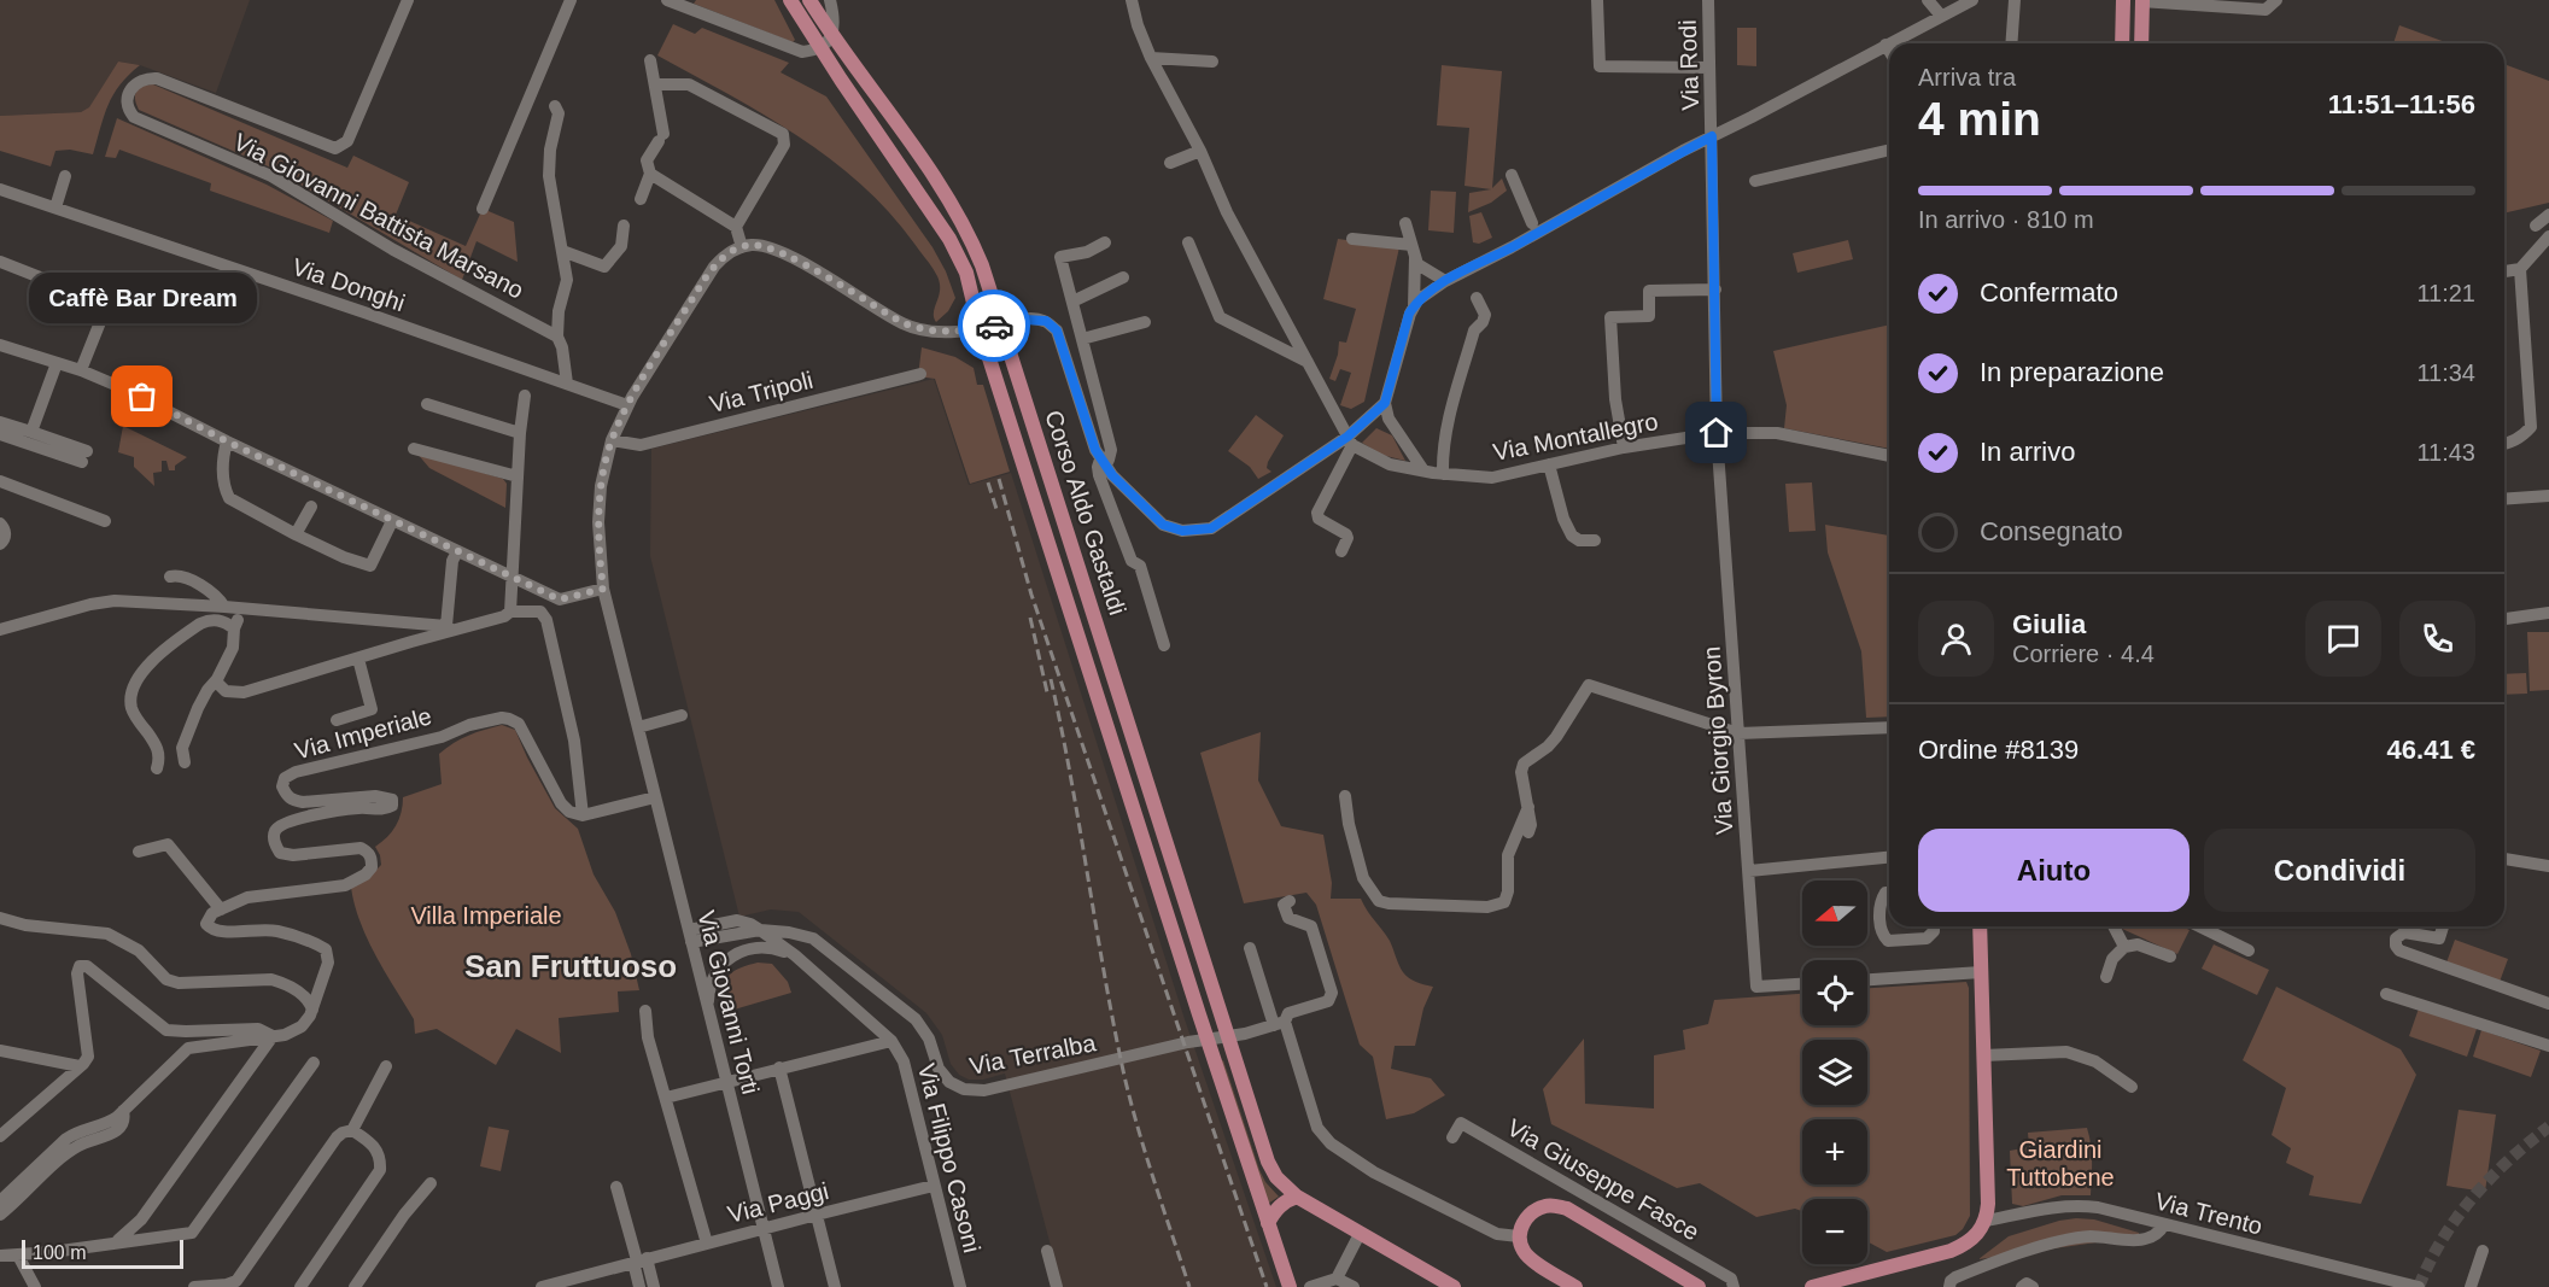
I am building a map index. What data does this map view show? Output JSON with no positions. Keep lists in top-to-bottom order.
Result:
{
  "streets": {
    "main road": ["Corso Aldo Gastaldi"],
    "street": [
      "Via Rodi",
      "Via Giovanni Battista Marsano",
      "Via Donghi",
      "Via Tripoli",
      "Via Montallegro",
      "Via Imperiale",
      "Via Giorgio Byron",
      "Via Giovanni Torti",
      "Via Terralba",
      "Via Filippo Casoni",
      "Via Giuseppe Fasce",
      "Via Paggi",
      "Via Trento"
    ]
  },
  "crossings": [
    ["Via Rodi", "Via Montallegro"],
    ["Via Rodi", "Via Giorgio Byron"],
    ["Via Donghi", "Via Giovanni Torti"],
    ["Via Tripoli", "Via Giovanni Torti"],
    ["Via Montallegro", "Via Giorgio Byron"],
    ["Corso Aldo Gastaldi", "Via Terralba"],
    ["Via Giovanni Torti", "Via Terralba"],
    ["Via Giovanni Torti", "Via Paggi"],
    ["Via Filippo Casoni", "Via Paggi"]
  ],
  "districts": ["San Fruttuoso"],
  "parks": ["Villa Imperiale", "Giardini Tuttobene"],
  "places": ["Caffè Bar Dream"],
  "scale_bar": "100 m",
  "north": "left",
  "page": {
    "heading": ["4 min", "Arriva tra", "11:51–11:56"],
    "panel": [
      "Giulia",
      "Corriere · 4.4",
      "Ordine #8139",
      "46.41 €"
    ],
    "bar": "In arrivo · 810 m",
    "list": [
      ["Confermato", "11:21"],
      ["In preparazione", "11:34"],
      ["In arrivo", "11:43"],
      "Consegnato"
    ],
    "bubble": "Caffè Bar Dream",
    "buttons": ["Aiuto", "Condividi"],
    "map_buttons": ["+", "−"],
    "scale": "100 m"
  }
}
